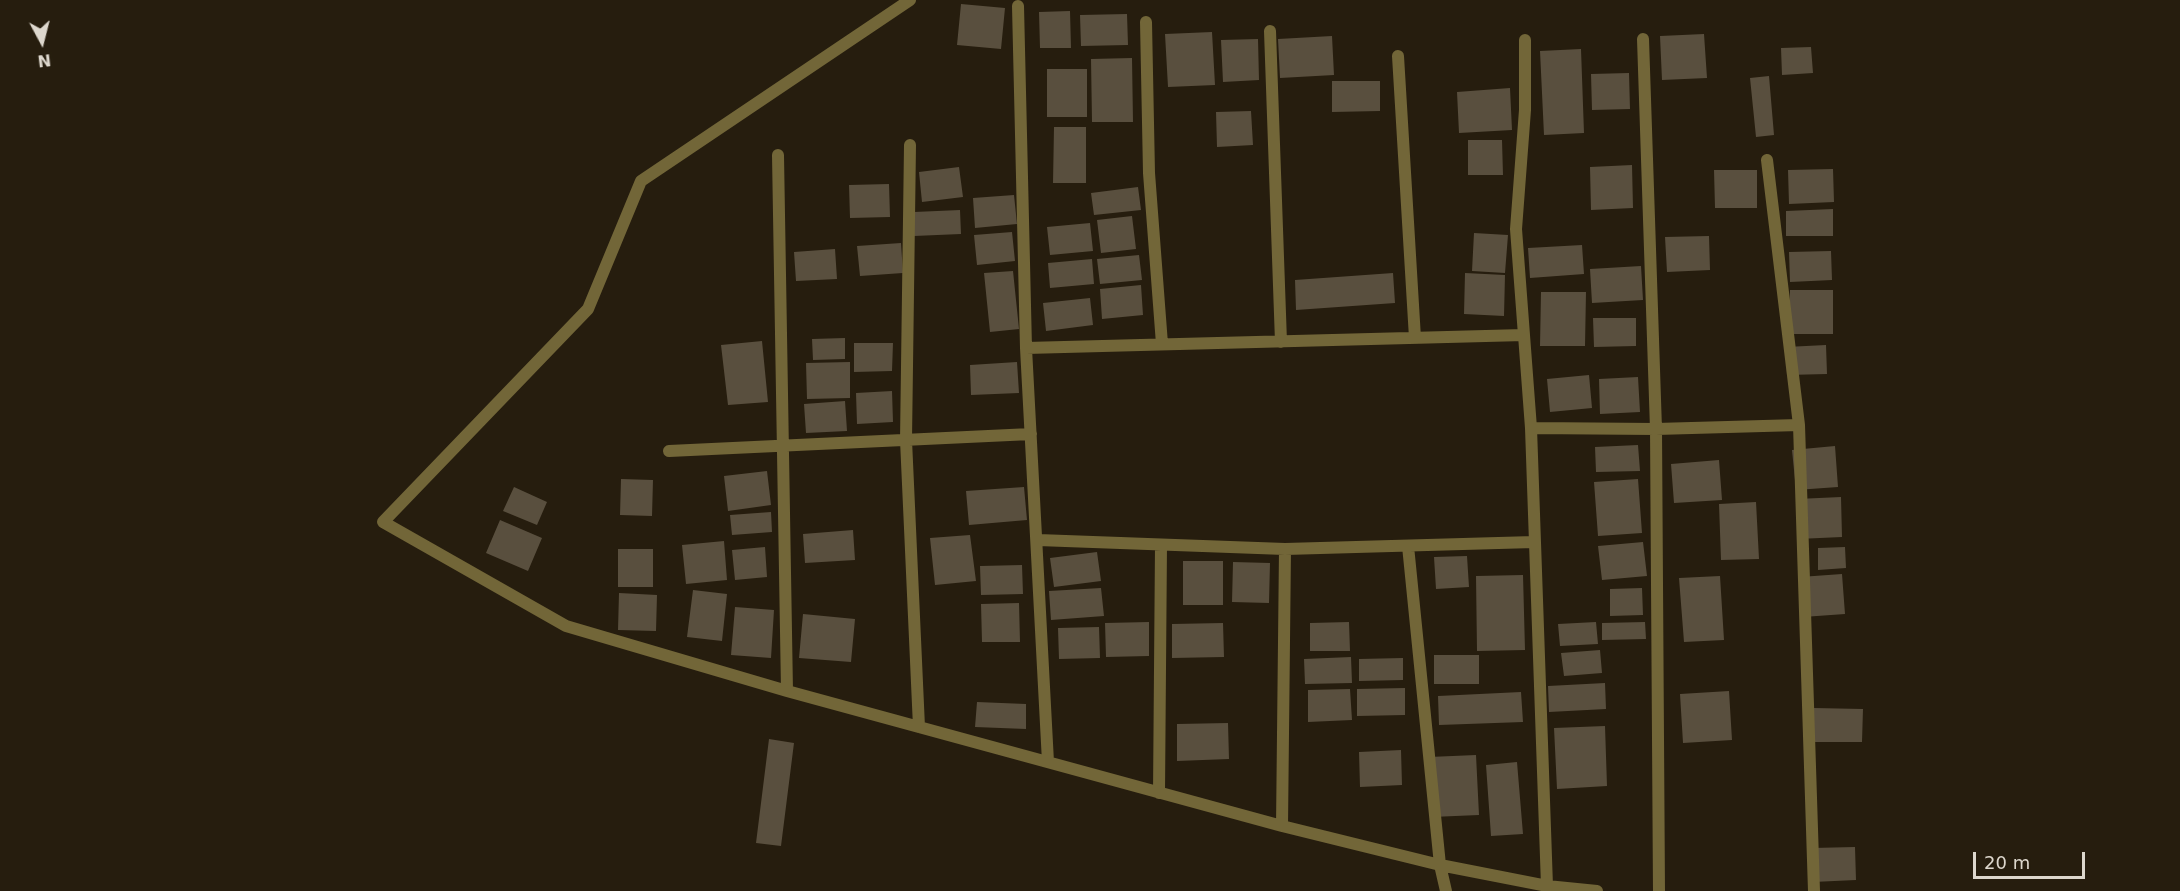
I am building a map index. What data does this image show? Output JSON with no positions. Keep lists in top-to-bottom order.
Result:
{
  "scale_bar": "20 m",
  "north": "bottom"
}
